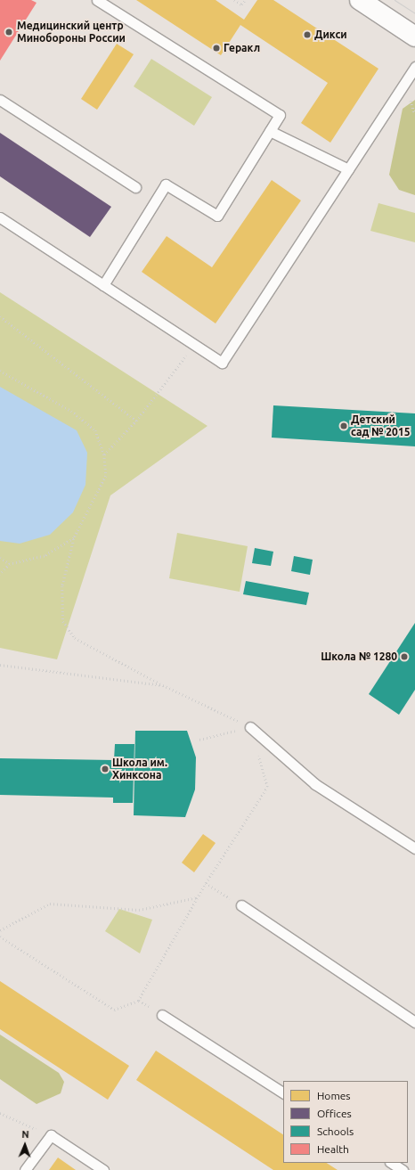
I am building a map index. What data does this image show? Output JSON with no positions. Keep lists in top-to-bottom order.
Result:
{
  "places": [
    "Медицинский центр Минобороны России",
    "Дикси",
    "Геракл",
    "Детский сад № 2015",
    "Школа № 1280",
    "Школа им. Хинксона"
  ],
  "legend": [
    "Homes",
    "Offices",
    "Schools",
    "Health"
  ],
  "north": "top"
}
